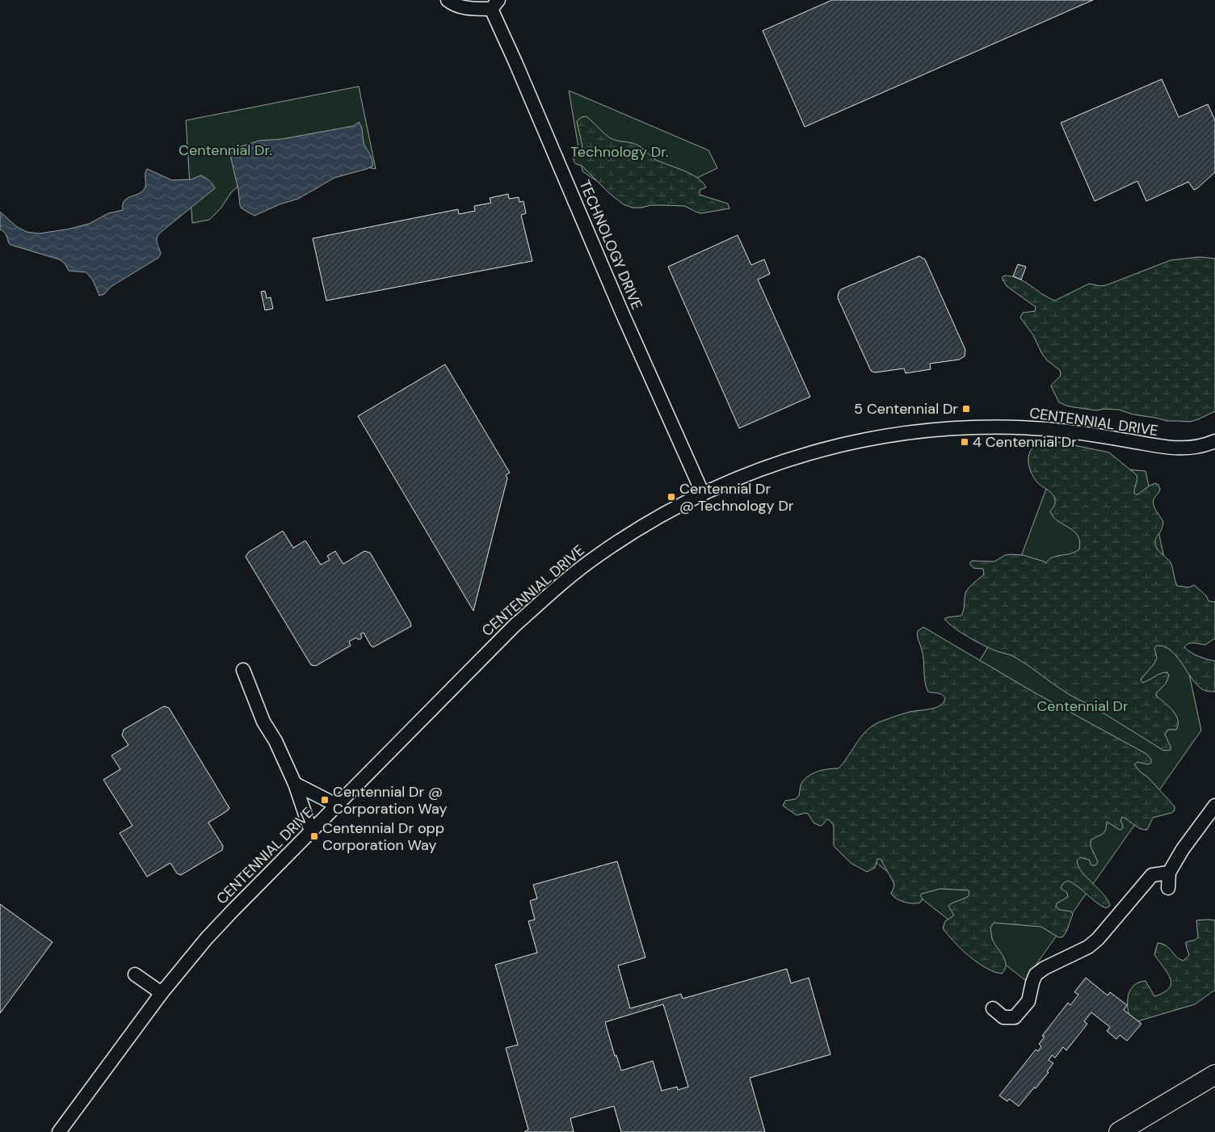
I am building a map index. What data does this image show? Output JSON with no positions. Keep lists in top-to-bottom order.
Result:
{
  "streets": {
    "street": ["TECHNOLOGY DRIVE", "CENTENNIAL DRIVE"]
  },
  "crossings": [
    ["TECHNOLOGY DRIVE", "CENTENNIAL DRIVE"]
  ],
  "parks": ["Centennial Dr.", "Technology Dr.", "Centennial Dr"],
  "places": {
    "transit": [
      "5 Centennial Dr",
      "4 Centennial Dr",
      "Centennial Dr @ Technology Dr",
      "Centennial Dr @ Corporation Way",
      "Centennial Dr opp Corporation Way"
    ]
  }
}
